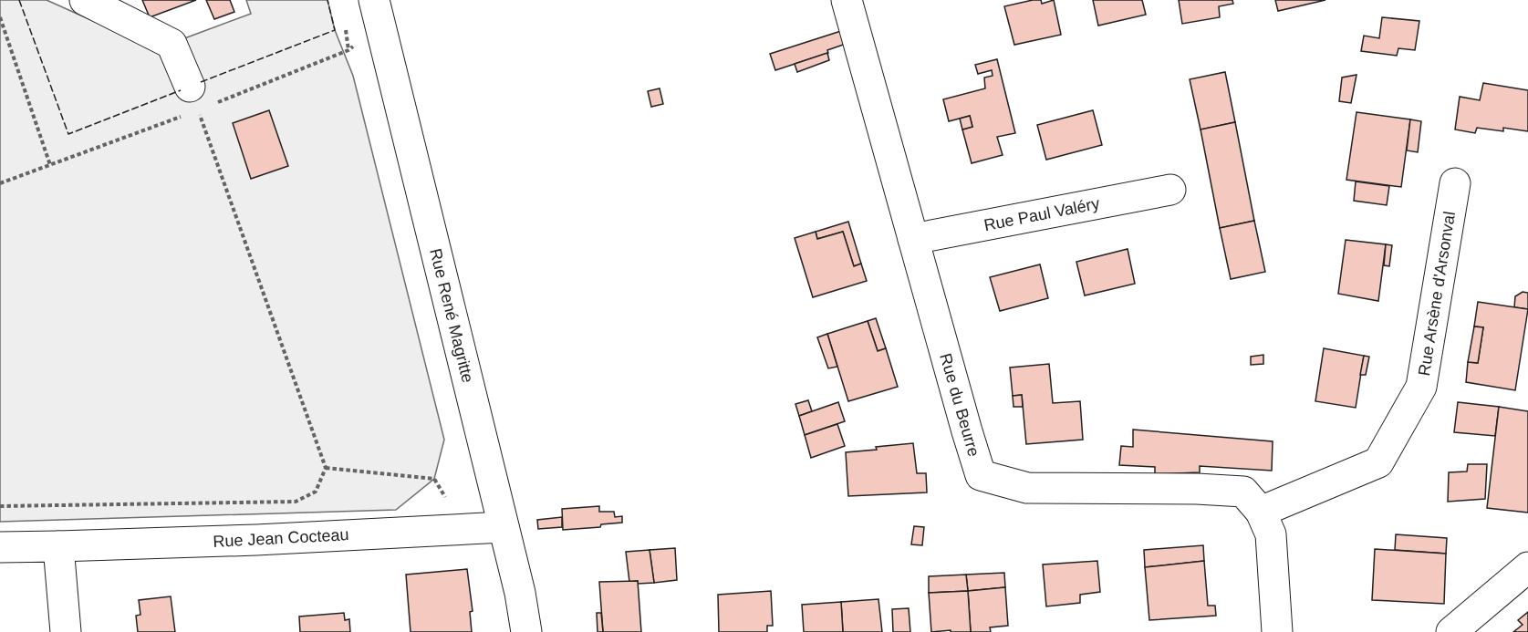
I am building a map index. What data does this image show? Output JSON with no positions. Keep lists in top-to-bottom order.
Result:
{
  "streets": {
    "street": [
      "Rue Paul Valéry",
      "Rue Arsène d'Arsonval",
      "Rue René Magritte",
      "Rue du Beurre",
      "Rue Jean Cocteau"
    ]
  },
  "crossings": [
    ["Rue Paul Valéry", "Rue du Beurre"],
    ["Rue Arsène d'Arsonval", "Rue du Beurre"],
    ["Rue René Magritte", "Rue Jean Cocteau"]
  ]
}
